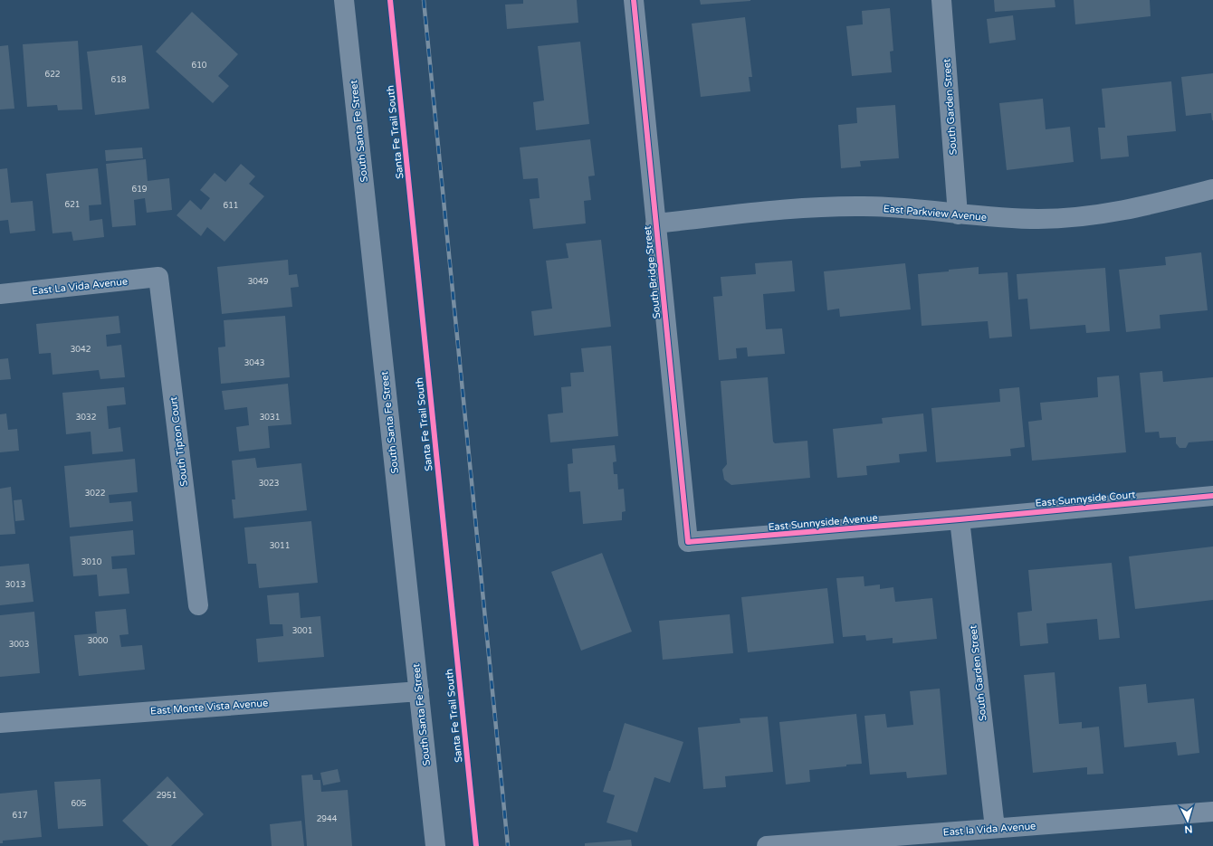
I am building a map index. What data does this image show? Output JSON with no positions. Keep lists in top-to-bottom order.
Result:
{
  "streets": {
    "street": [
      "South Garden Street",
      "South Santa Fe Street",
      "East Parkview Avenue",
      "South Bridge Street",
      "East La Vida Avenue",
      "South Tipton Court",
      "East Sunnyside Court",
      "East Sunnyside Avenue",
      "East Monte Vista Avenue",
      "East la Vida Avenue"
    ],
    "cycle path": ["Santa Fe Trail South"]
  },
  "crossings": [
    ["South Garden Street", "East Parkview Avenue"],
    ["South Garden Street", "East Sunnyside Court"],
    ["South Garden Street", "East Sunnyside Avenue"],
    ["South Garden Street", "East la Vida Avenue"],
    ["South Santa Fe Street", "East Monte Vista Avenue"],
    ["East Parkview Avenue", "South Bridge Street"],
    ["South Bridge Street", "East Sunnyside Avenue"],
    ["East La Vida Avenue", "South Tipton Court"],
    ["East Sunnyside Court", "East Sunnyside Avenue"]
  ],
  "house_numbers": [
    "610",
    "622",
    "618",
    "619",
    "621",
    "611",
    "3049",
    "3042",
    "3043",
    "3032",
    "3031",
    "3023",
    "3022",
    "3011",
    "3010",
    "3013",
    "3001",
    "3000",
    "3003",
    "2951",
    "605",
    "617",
    "2944"
  ],
  "north": "bottom"
}
